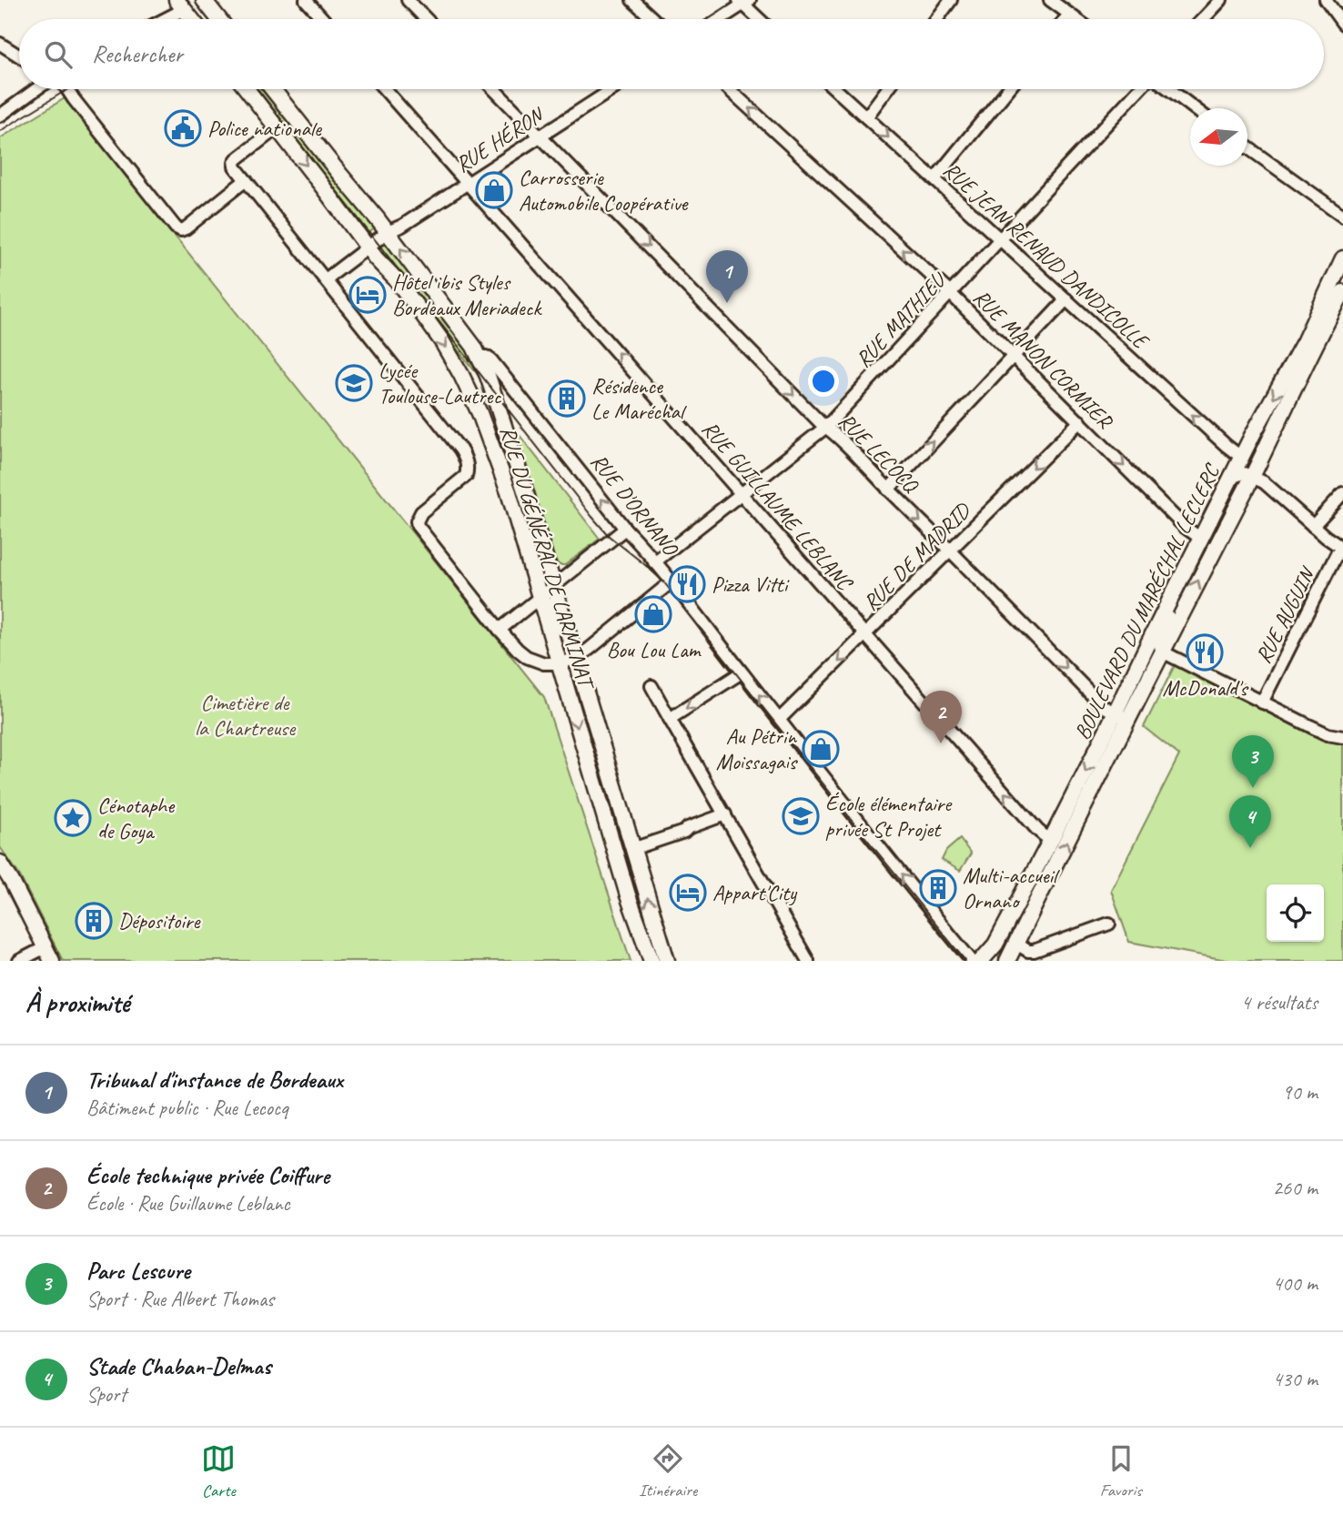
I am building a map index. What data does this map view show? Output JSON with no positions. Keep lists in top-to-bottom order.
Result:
{
  "streets": {
    "main road": ["RUE D'ORNANO", "RUE DU GÉNÉRAL DE LARMINAT", "BOULEVARD DU MARÉCHAL LECLERC"],
    "street": [
      "RUE HÉRON",
      "RUE JEAN RENAUD DANDICOLLE",
      "RUE MATHIEU",
      "RUE MANON CORMIER",
      "RUE LECOCQ",
      "RUE GUILLAUME LEBLANC",
      "RUE DE MADRID",
      "RUE AUGUIN"
    ]
  },
  "crossings": [
    ["RUE HÉRON", "RUE LECOCQ"],
    ["RUE HÉRON", "RUE D'ORNANO"],
    ["RUE HÉRON", "RUE GUILLAUME LEBLANC"],
    ["RUE HÉRON", "RUE DU GÉNÉRAL DE LARMINAT"],
    ["RUE JEAN RENAUD DANDICOLLE", "RUE MATHIEU"],
    ["RUE JEAN RENAUD DANDICOLLE", "BOULEVARD DU MARÉCHAL LECLERC"],
    ["RUE MATHIEU", "RUE MANON CORMIER"],
    ["RUE MATHIEU", "RUE LECOCQ"],
    ["RUE MATHIEU", "RUE D'ORNANO"],
    ["RUE MATHIEU", "RUE GUILLAUME LEBLANC"],
    ["RUE MANON CORMIER", "RUE DE MADRID"],
    ["RUE MANON CORMIER", "BOULEVARD DU MARÉCHAL LECLERC"],
    ["RUE LECOCQ", "RUE DE MADRID"],
    ["RUE LECOCQ", "BOULEVARD DU MARÉCHAL LECLERC"],
    ["RUE D'ORNANO", "RUE DU GÉNÉRAL DE LARMINAT"],
    ["RUE D'ORNANO", "RUE DE MADRID"],
    ["RUE GUILLAUME LEBLANC", "RUE DE MADRID"],
    ["RUE GUILLAUME LEBLANC", "BOULEVARD DU MARÉCHAL LECLERC"]
  ],
  "one_way": ["RUE LECOCQ", "RUE D'ORNANO", "RUE GUILLAUME LEBLANC"],
  "parks": ["Cimetière de la Chartreuse"],
  "places": {
    "public building": ["Police nationale"],
    "shop": ["Carrosserie Automobile Coopérative", "Bou Lou Lam", "Au Pétrin Moissagais"],
    "hotel": ["Hôtel ibis Styles Bordeaux Meriadeck", "Appart'City"],
    "school or university": ["Lycée Toulouse-Lautrec", "École élémentaire privée St Projet"],
    "building": ["Résidence Le Maréchal", "Multi-accueil Ornano", "Dépositoire"],
    "restaurant": ["Pizza Vitti", "McDonald's"],
    "place": ["Cénotaphe de Goya"]
  },
  "north": "left",
  "page": {
    "search": "Rechercher",
    "pins": [
      "1",
      "2",
      "3",
      "4"
    ],
    "heading": ["À proximité", "4 résultats"],
    "list": [
      {
        "mark": "1",
        "name": "Tribunal d'instance de Bordeaux",
        "note": "Bâtiment public · Rue Lecocq",
        "value": "90 m"
      },
      {
        "mark": "2",
        "name": "École technique privée Coiffure",
        "note": "École · Rue Guillaume Leblanc",
        "value": "260 m"
      },
      {
        "mark": "3",
        "name": "Parc Lescure",
        "note": "Sport · Rue Albert Thomas",
        "value": "400 m"
      },
      {
        "mark": "4",
        "name": "Stade Chaban-Delmas",
        "note": "Sport",
        "value": "430 m"
      }
    ],
    "nav": ["Carte", "Itinéraire", "Favoris"]
  }
}
